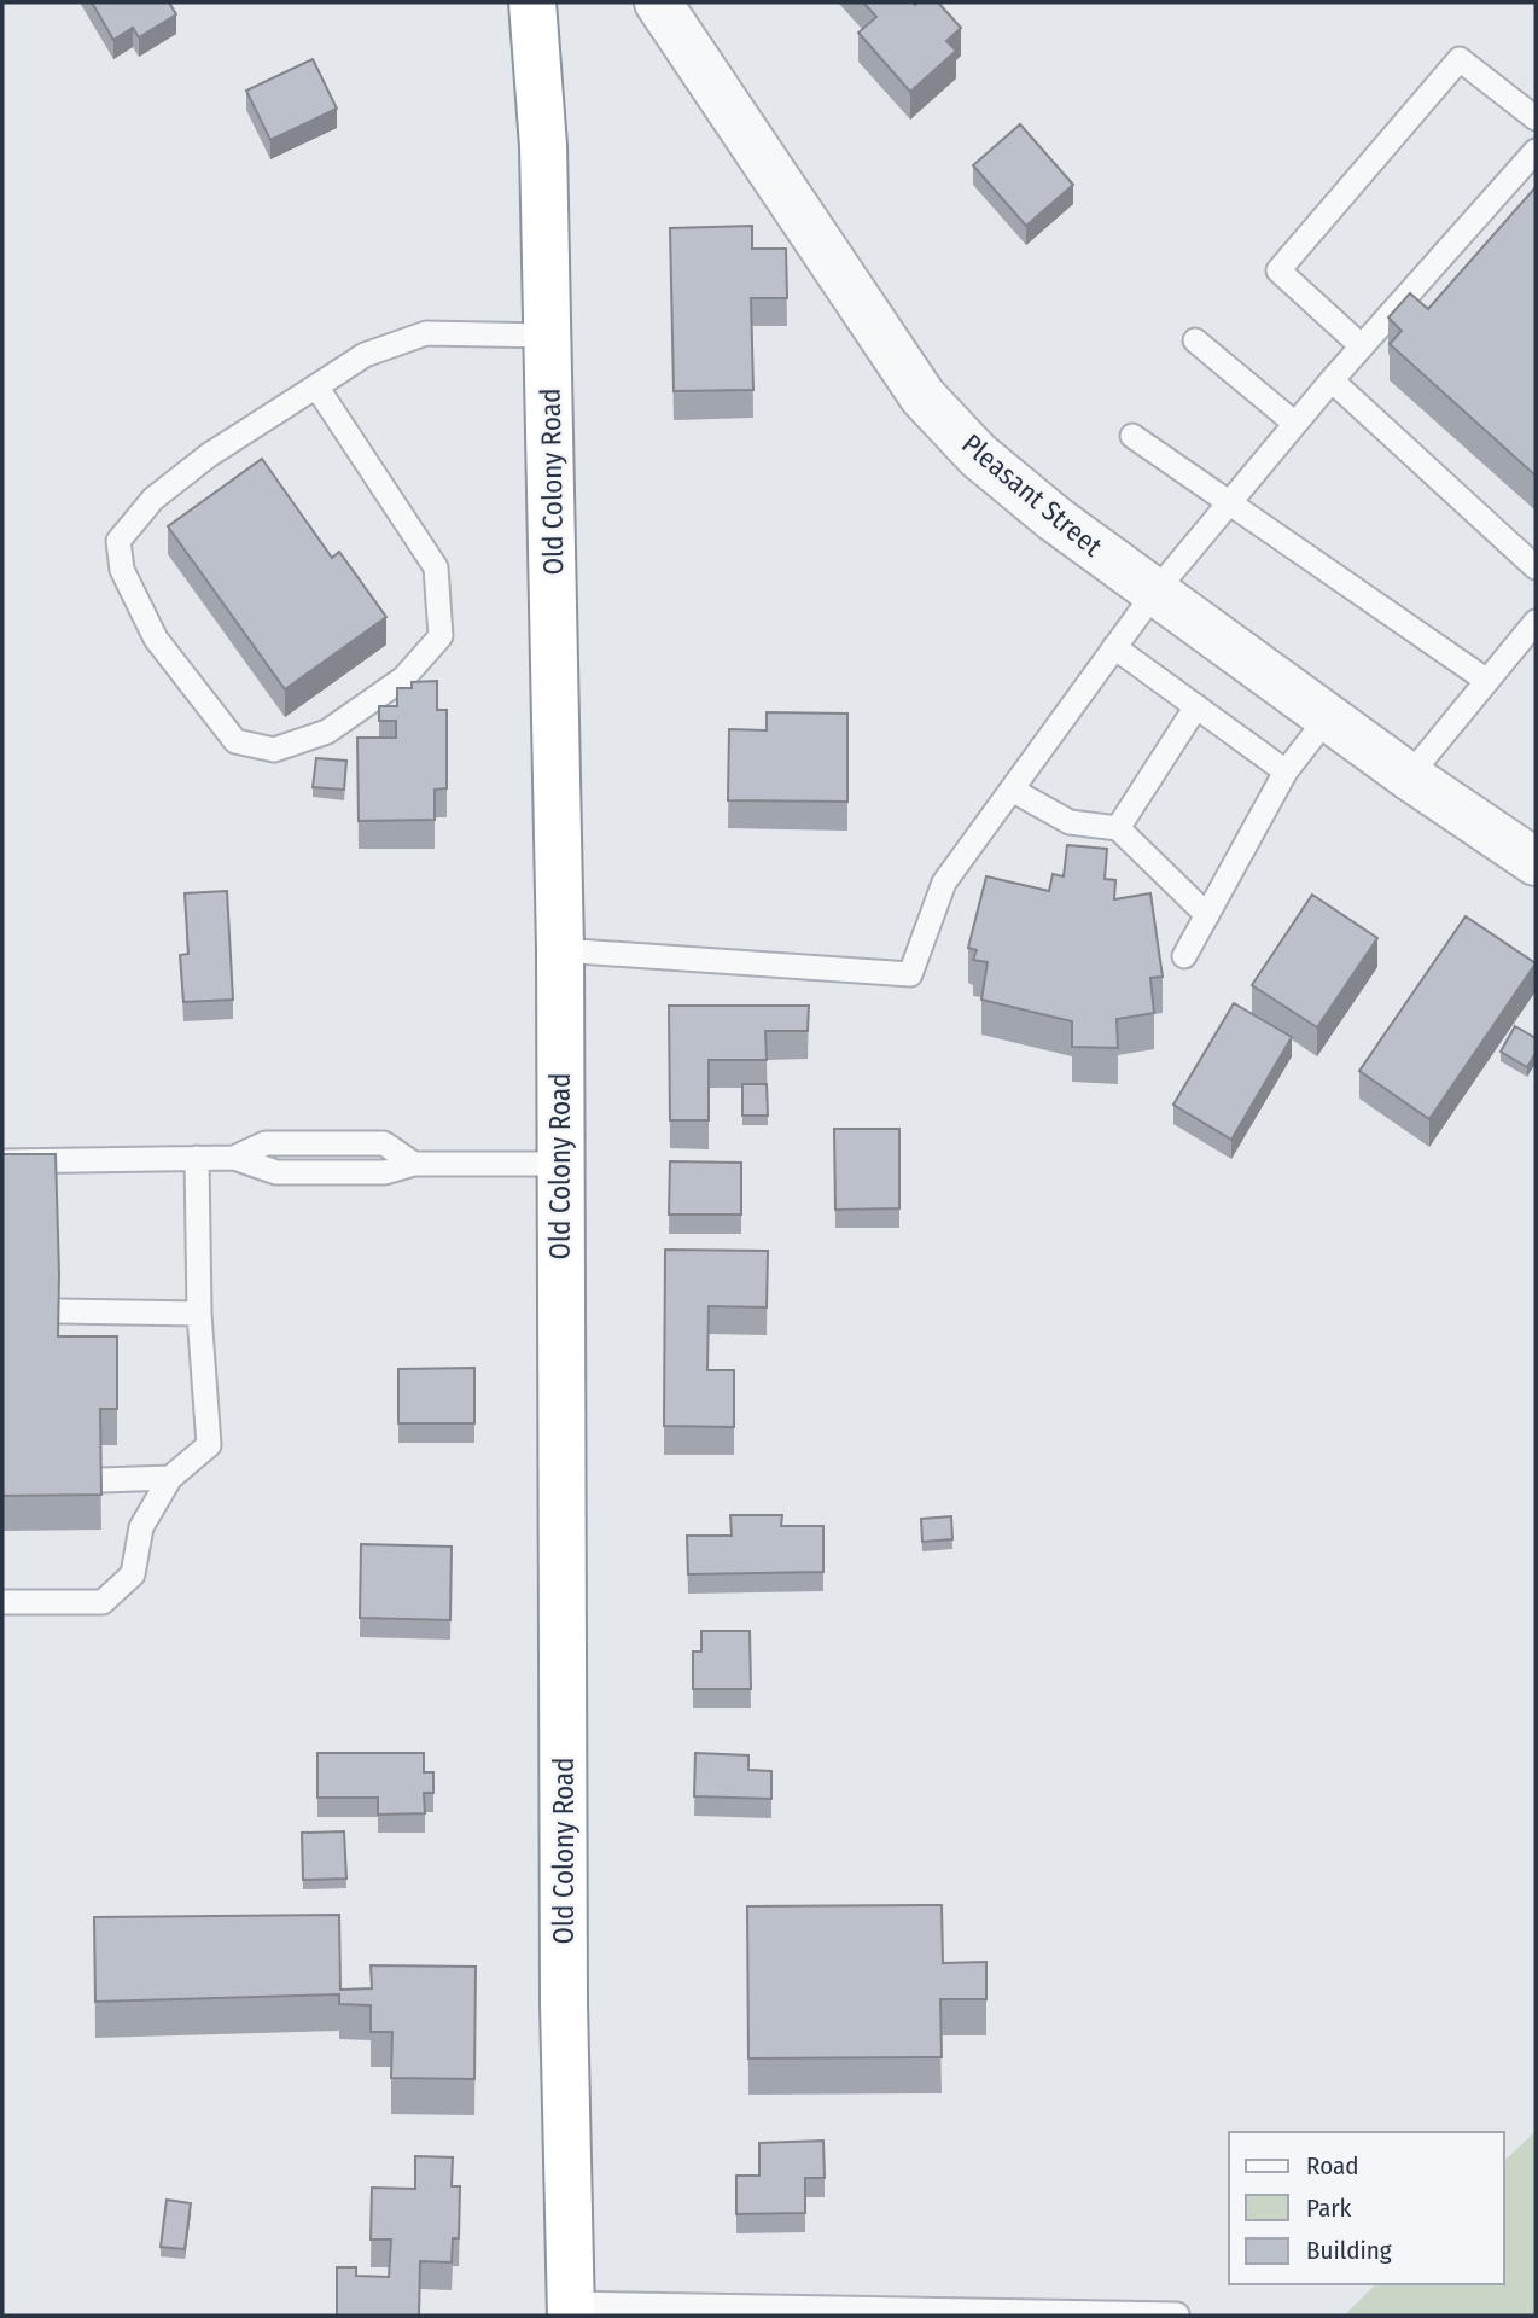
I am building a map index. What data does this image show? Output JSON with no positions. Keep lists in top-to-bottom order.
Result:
{
  "streets": {
    "highway": ["Old Colony Road"],
    "street": ["Pleasant Street"]
  },
  "legend": ["Road", "Park", "Building"]
}
